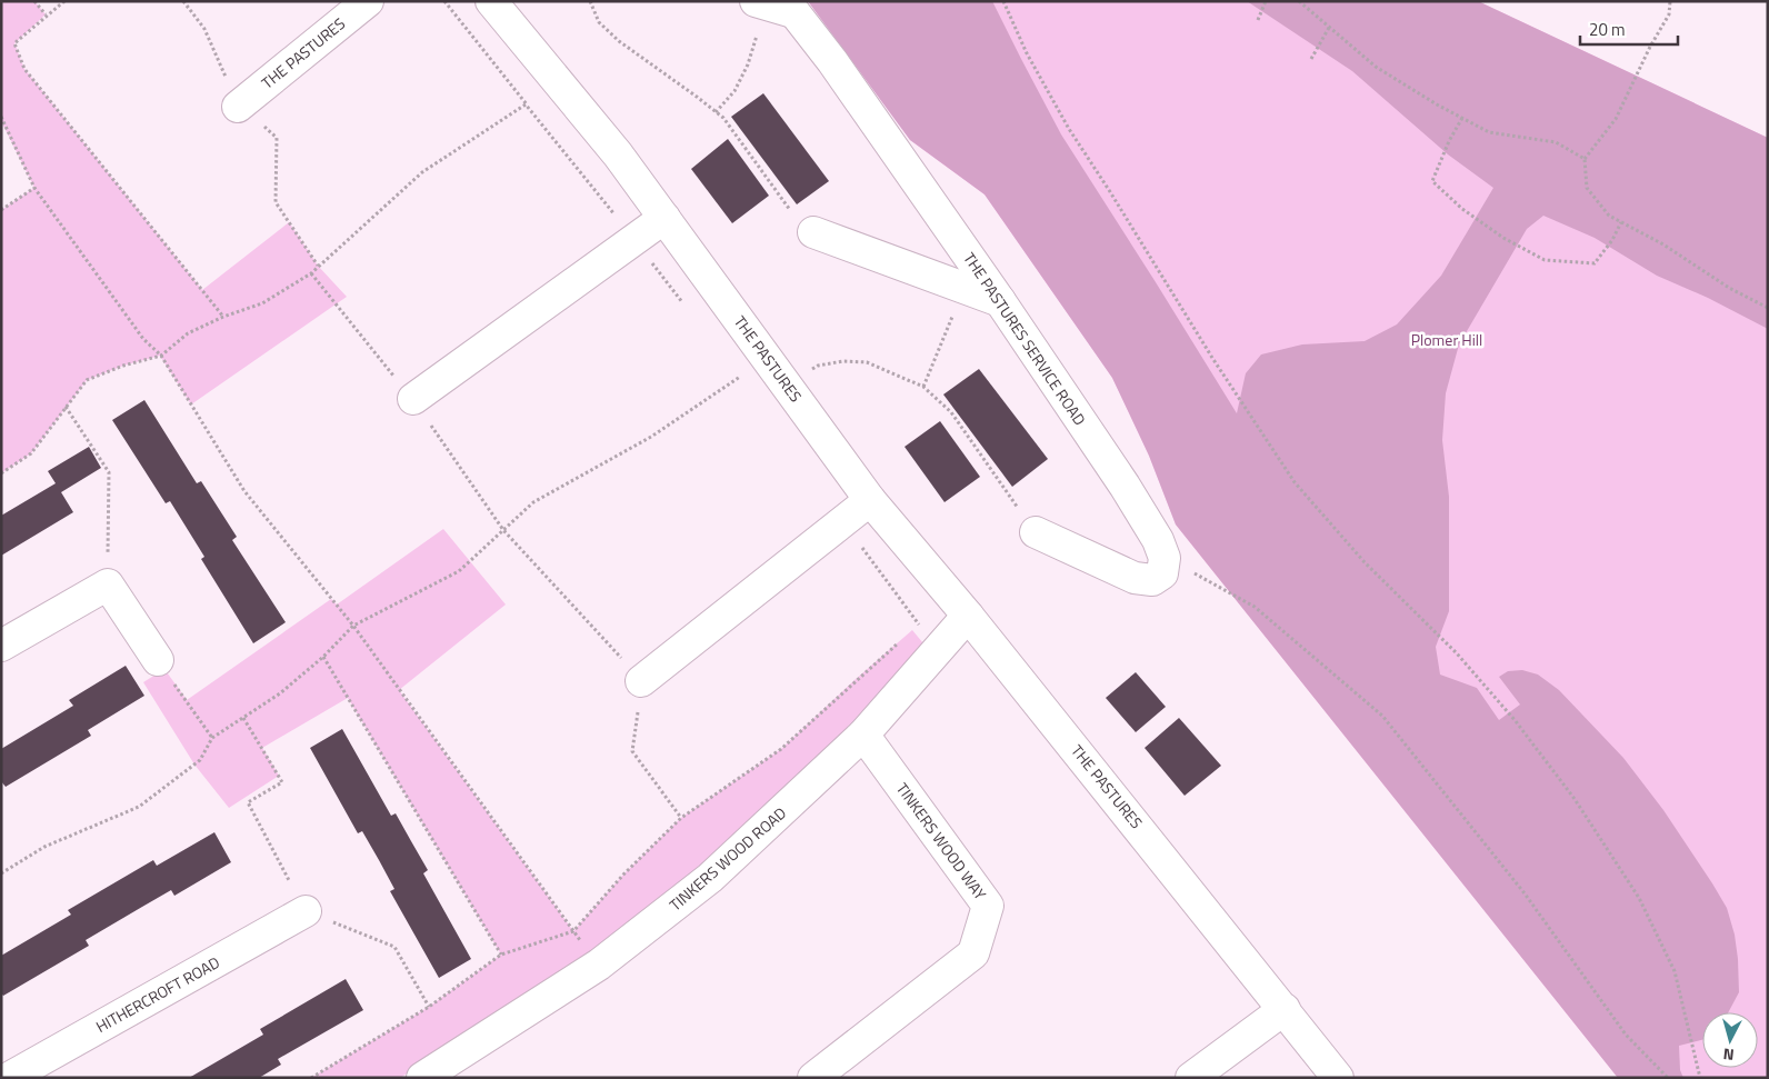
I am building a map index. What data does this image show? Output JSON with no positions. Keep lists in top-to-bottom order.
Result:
{
  "streets": {
    "street": [
      "THE PASTURES",
      "THE PASTURES SERVICE ROAD",
      "TINKERS WOOD WAY",
      "TINKERS WOOD ROAD",
      "HITHERCROFT ROAD"
    ]
  },
  "crossings": [
    ["THE PASTURES", "TINKERS WOOD ROAD"],
    ["TINKERS WOOD WAY", "TINKERS WOOD ROAD"]
  ],
  "parks": ["Plomer Hill"],
  "scale_bar": "20 m",
  "north": "bottom"
}
